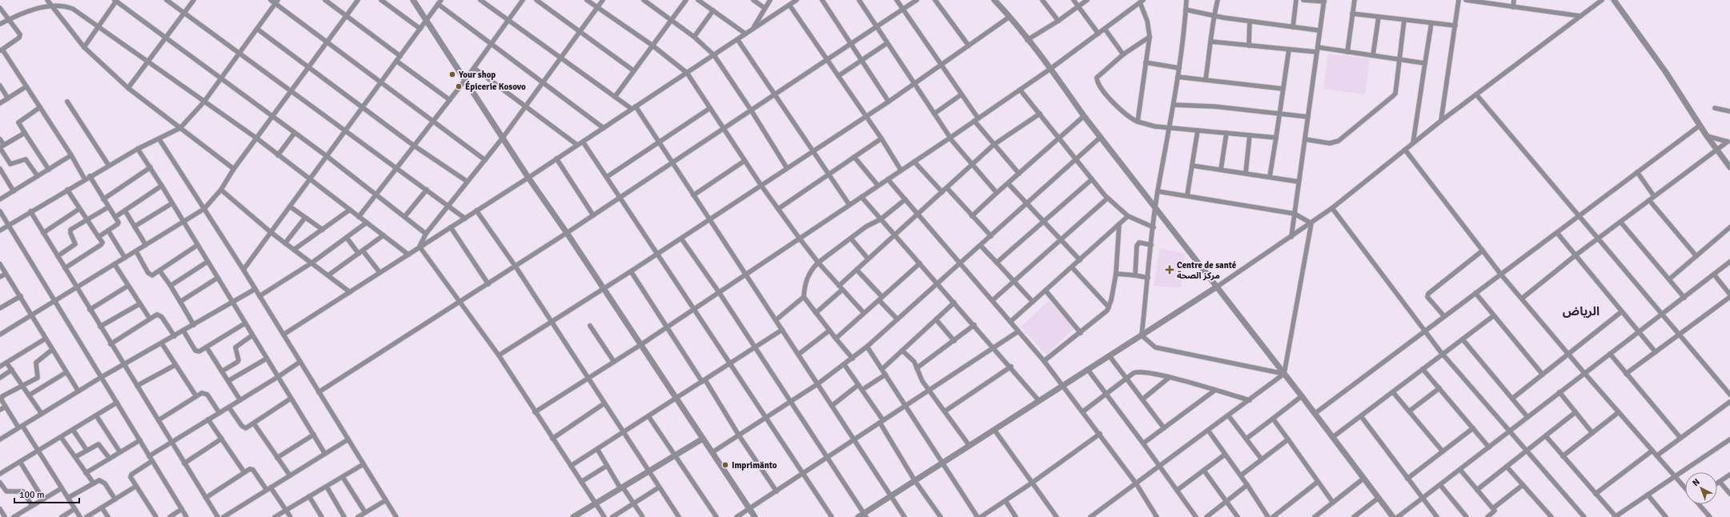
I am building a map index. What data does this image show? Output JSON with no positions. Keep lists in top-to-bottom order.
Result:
{
  "districts": ["الرياض"],
  "places": {
    "other": ["Your shop", "Épicerie Kosovo", "Imprimänto"],
    "health": ["Centre de santé مركز الصحة"]
  },
  "scale_bar": "100 m",
  "north": "top left"
}
